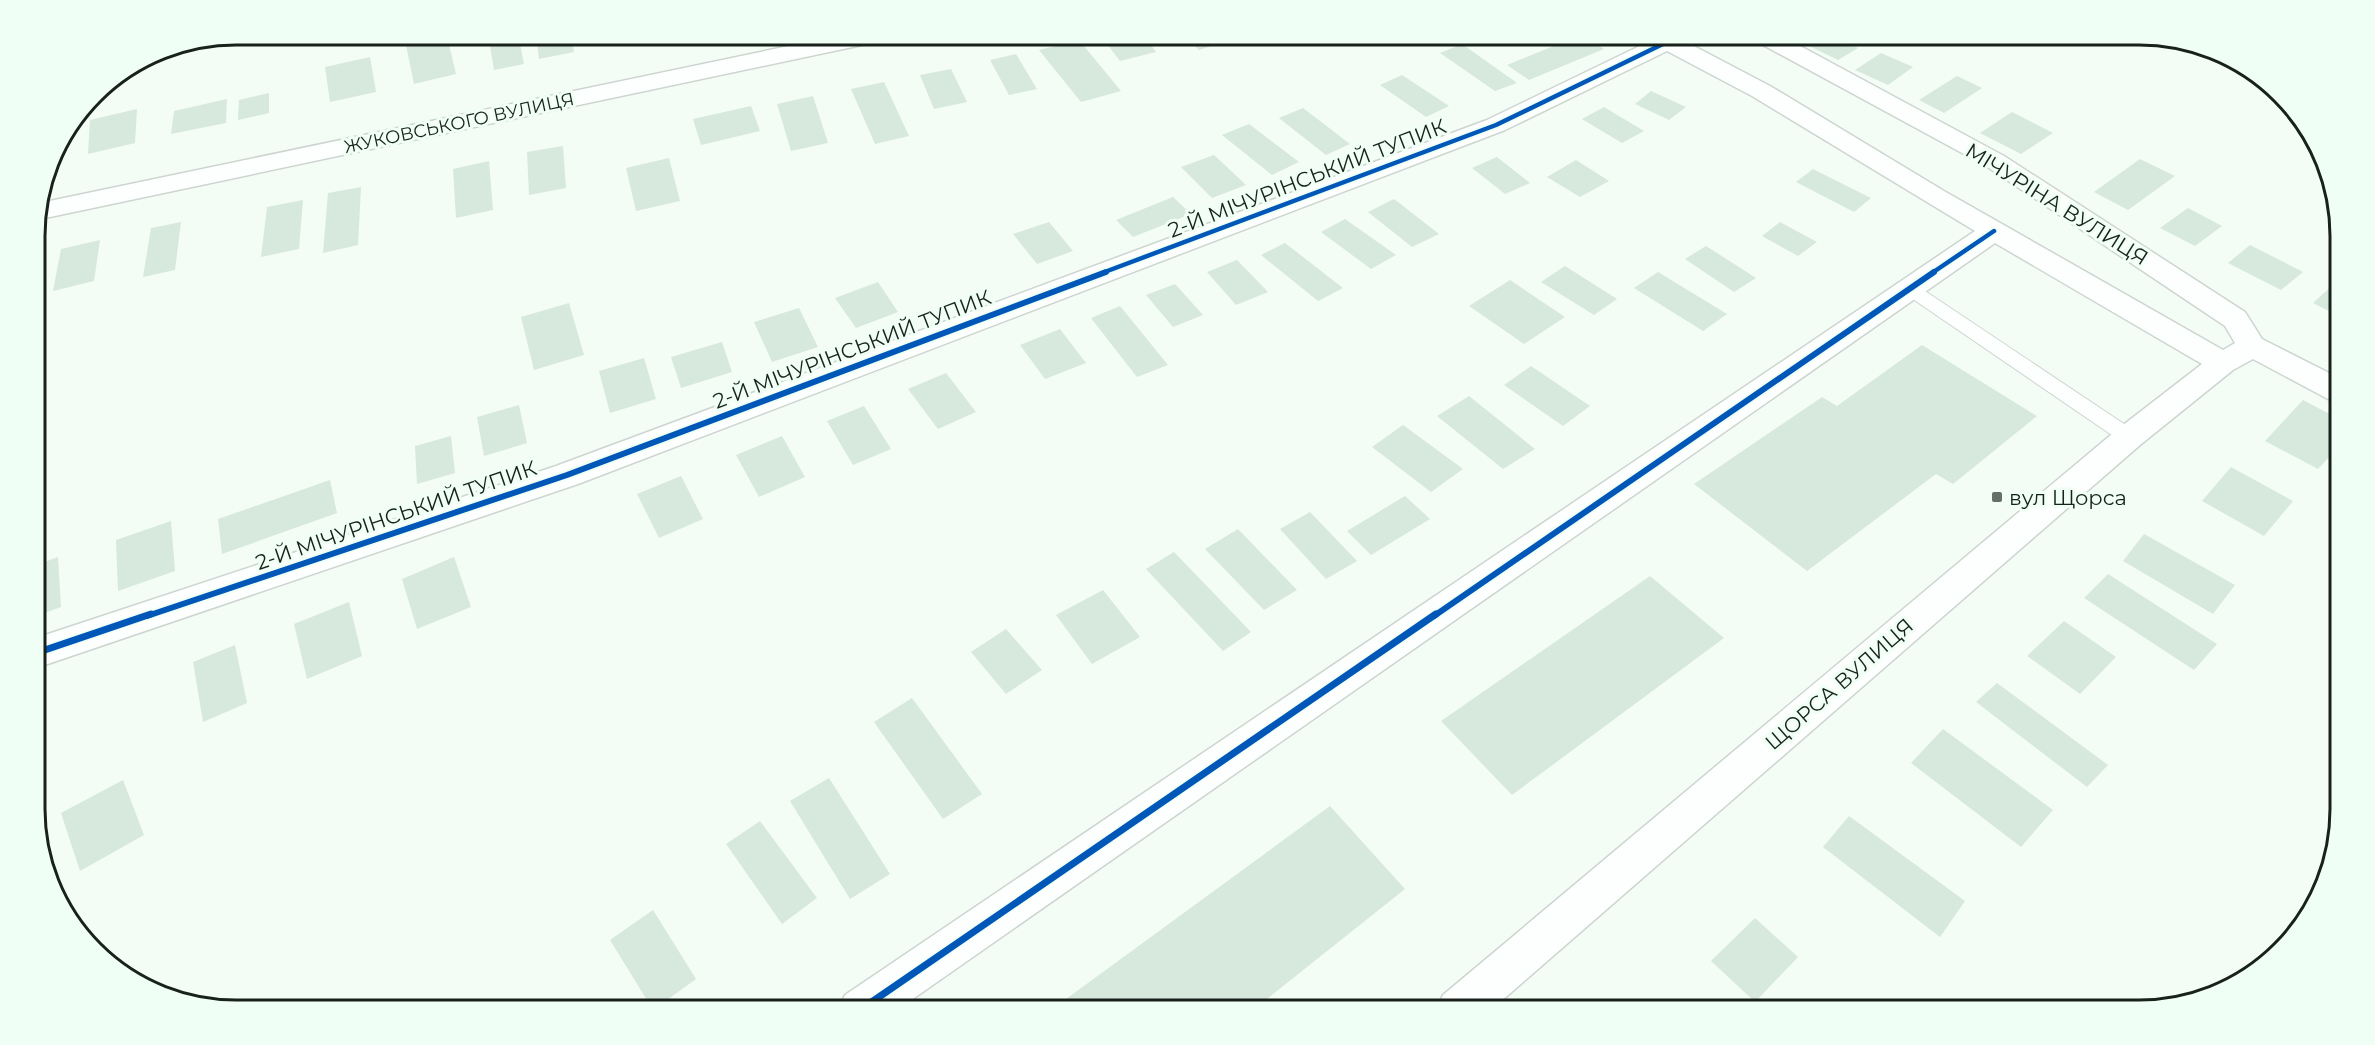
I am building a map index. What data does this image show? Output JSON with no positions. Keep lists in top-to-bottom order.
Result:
{
  "streets": {
    "street": [
      "ЖУКОВСЬКОГО ВУЛИЦЯ",
      "2-Й МІЧУРІНСЬКИЙ ТУПИК",
      "МІЧУРІНА ВУЛИЦЯ",
      "ЩОРСА ВУЛИЦЯ"
    ]
  },
  "crossings": [
    ["МІЧУРІНА ВУЛИЦЯ", "ЩОРСА ВУЛИЦЯ"]
  ],
  "places": {
    "transit": ["вул Щорса"]
  }
}
